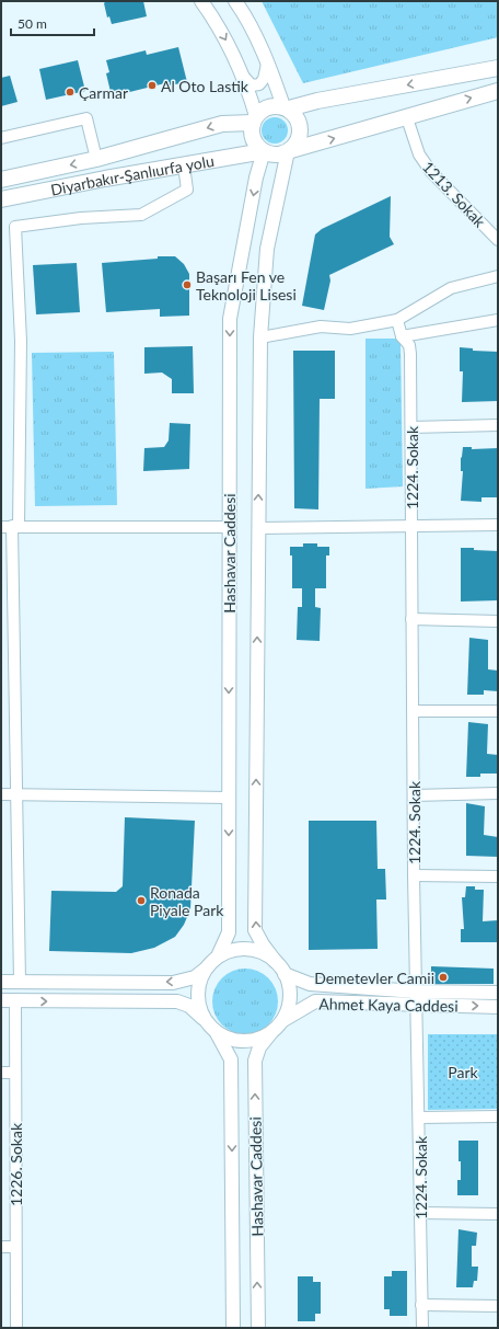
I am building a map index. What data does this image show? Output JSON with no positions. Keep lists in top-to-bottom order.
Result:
{
  "streets": {
    "highway": ["Diyarbakır-Şanlıurfa yolu"],
    "main road": ["Hashavar Caddesi", "Ahmet Kaya Caddesi"],
    "street": ["1213. Sokak", "1224. Sokak", "1226. Sokak"]
  },
  "crossings": [
    ["Diyarbakır-Şanlıurfa yolu", "Hashavar Caddesi"],
    ["1224. Sokak", "Ahmet Kaya Caddesi"],
    ["Hashavar Caddesi", "Ahmet Kaya Caddesi"]
  ],
  "parks": ["Park"],
  "places": [
    "Al Oto Lastik",
    "Çarmar",
    "Başarı Fen ve Teknoloji Lisesi",
    "Ronada Piyale Park",
    "Demetevler Camii"
  ],
  "scale_bar": "50 m"
}
